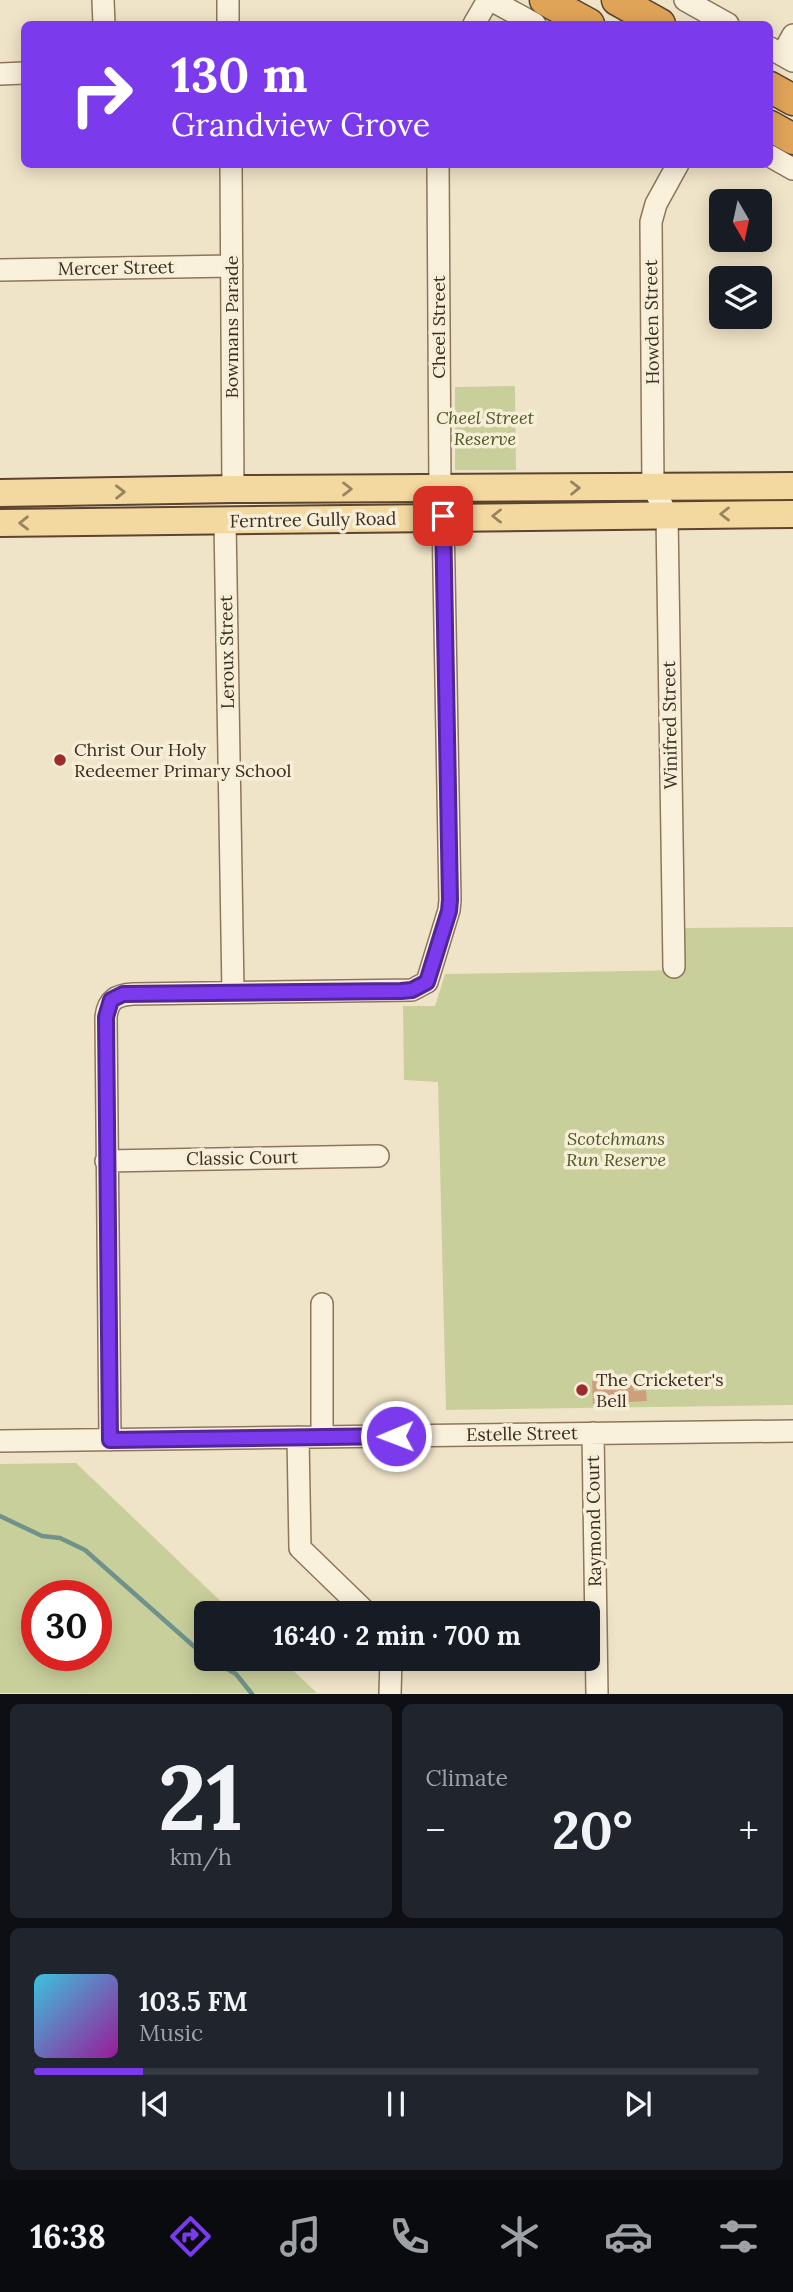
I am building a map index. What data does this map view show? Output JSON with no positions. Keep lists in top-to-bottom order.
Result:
{
  "streets": {
    "main road": ["Ferntree Gully Road"],
    "street": [
      "Mercer Street",
      "Howden Street",
      "Bowmans Parade",
      "Cheel Street",
      "Leroux Street",
      "Winifred Street",
      "Classic Court",
      "Estelle Street",
      "Raymond Court"
    ]
  },
  "crossings": [
    ["Mercer Street", "Bowmans Parade"],
    ["Howden Street", "Ferntree Gully Road"],
    ["Howden Street", "Winifred Street"],
    ["Bowmans Parade", "Ferntree Gully Road"],
    ["Cheel Street", "Ferntree Gully Road"],
    ["Cheel Street", "Leroux Street"],
    ["Ferntree Gully Road", "Leroux Street"],
    ["Ferntree Gully Road", "Winifred Street"],
    ["Estelle Street", "Raymond Court"]
  ],
  "parks": ["Cheel Street Reserve", "Scotchmans Run Reserve"],
  "places": ["Christ Our Holy Redeemer Primary School", "The Cricketer's Bell"],
  "north": "bottom",
  "page": {
    "turn": ["130 m", "Grandview Grove"],
    "limit": "30",
    "trip": "16:40 · 2 min · 700 m",
    "tile": [
      ["21", "km/h"],
      "Climate"
    ],
    "heat": ["−", "20°", "+"],
    "song": ["103.5 FM", "Music"],
    "tabs": "16:38"
  }
}
